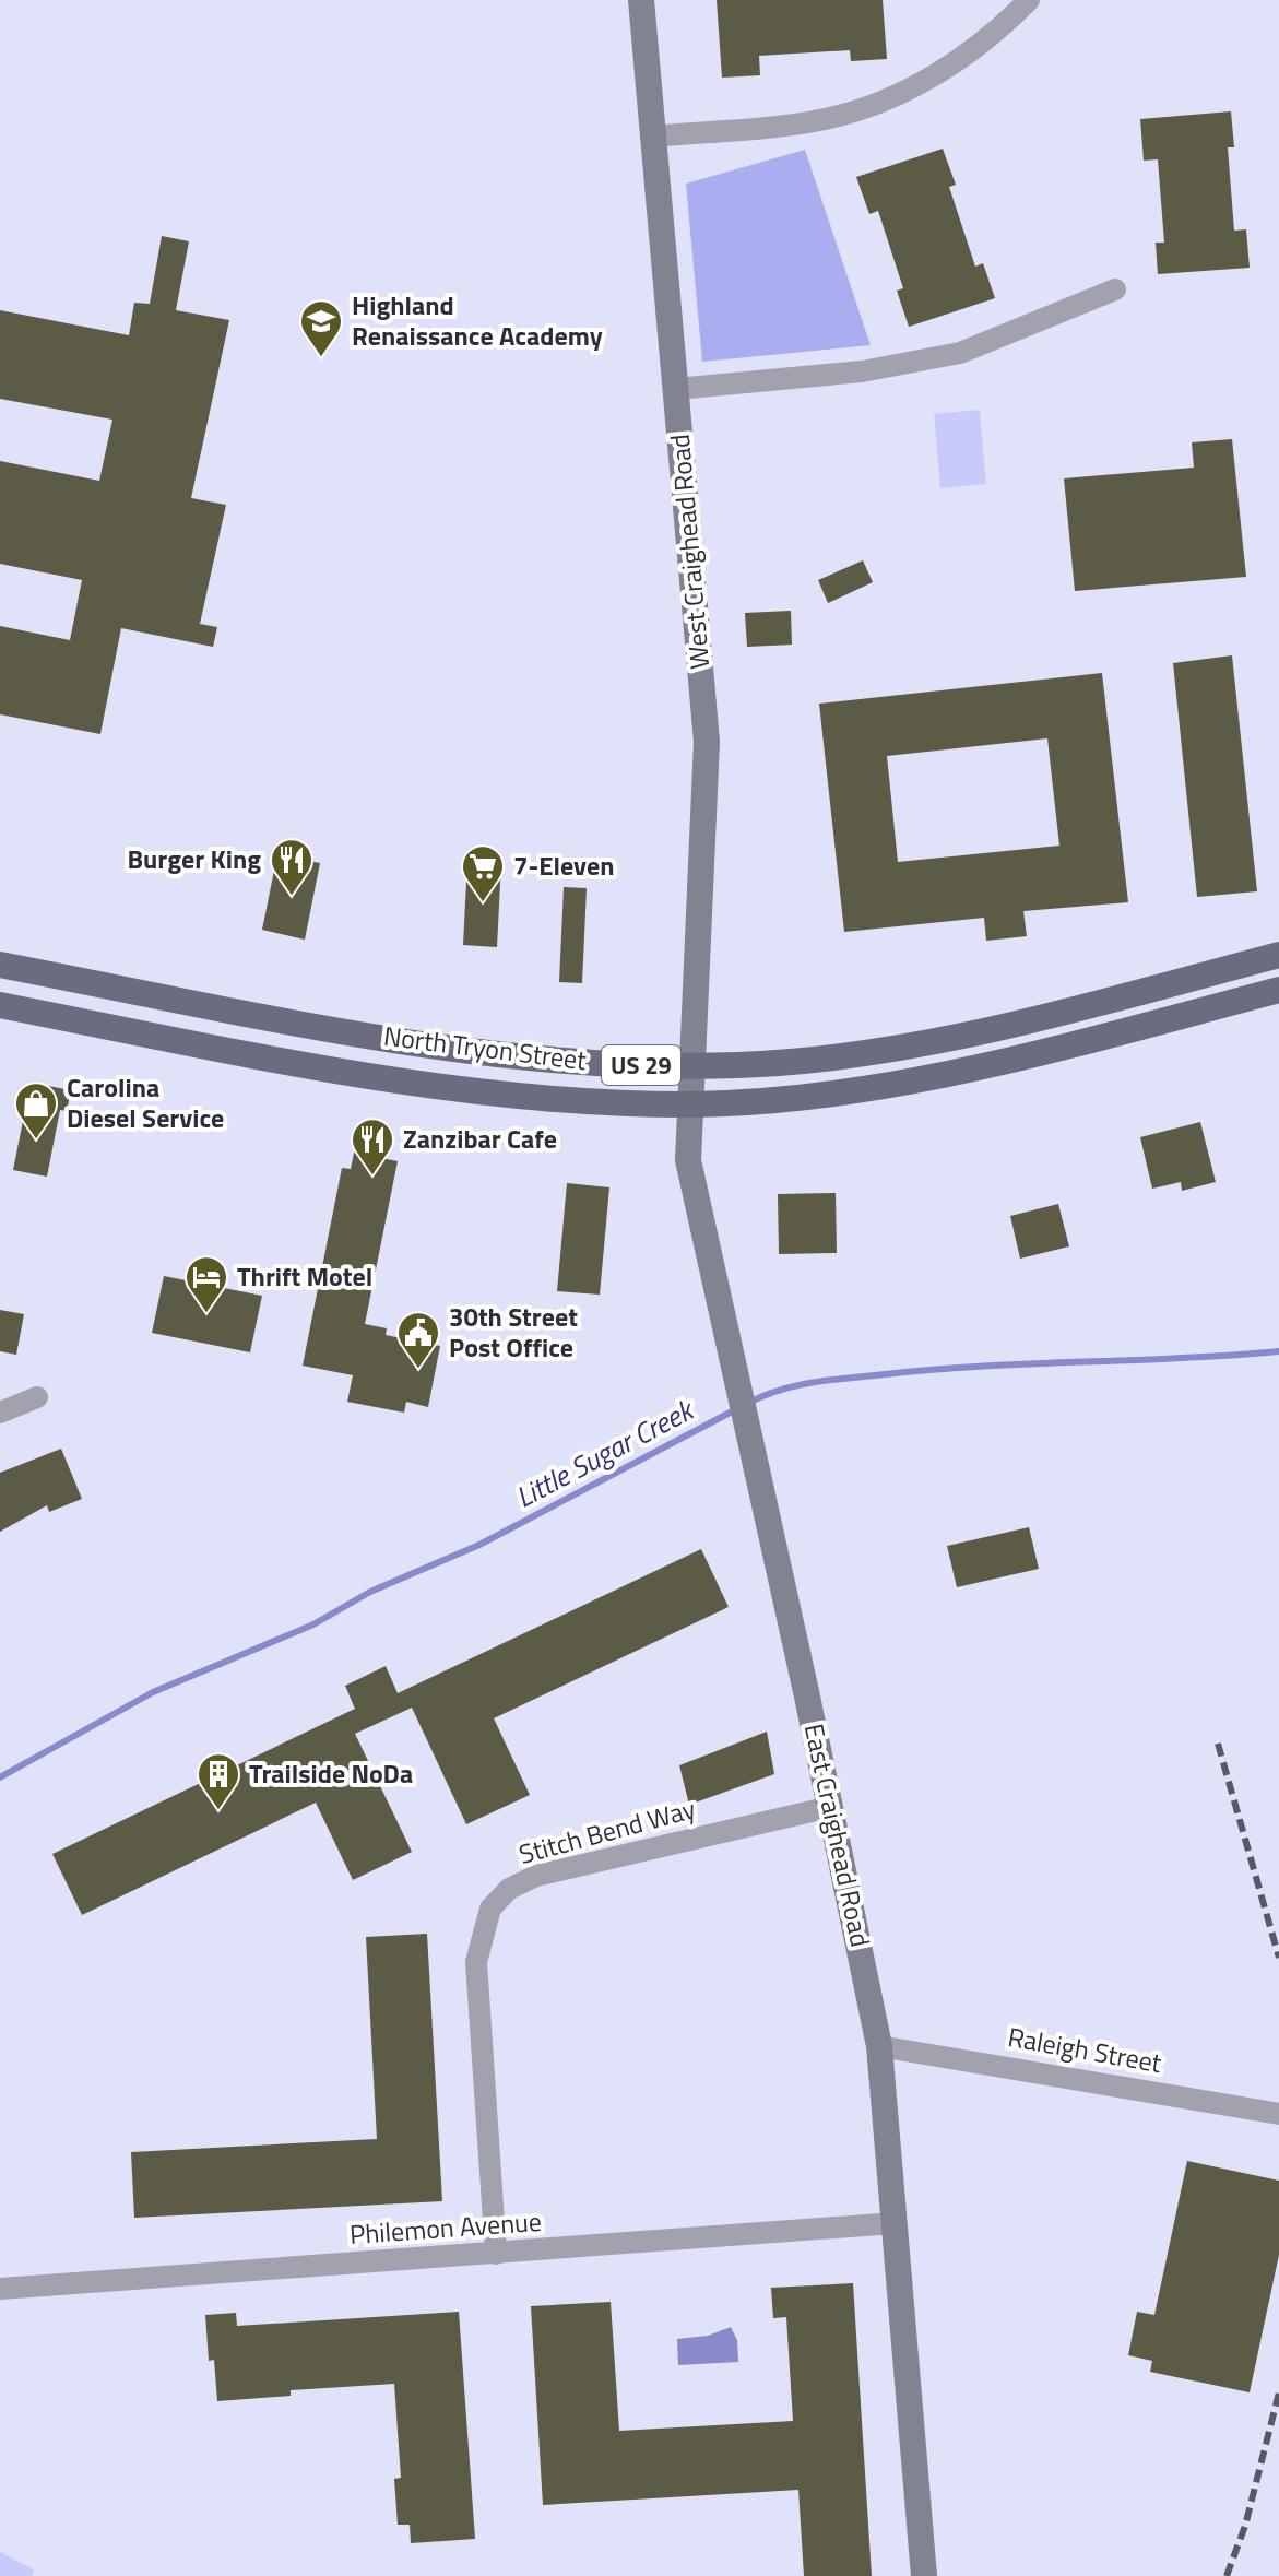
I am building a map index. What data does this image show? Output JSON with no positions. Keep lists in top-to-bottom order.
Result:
{
  "streets": {
    "main road": ["North Tryon Street", "US 29"],
    "street": [
      "West Craighead Road",
      "Stitch Bend Way",
      "East Craighead Road",
      "Raleigh Street",
      "Philemon Avenue"
    ]
  },
  "crossings": [
    ["West Craighead Road", "North Tryon Street"],
    ["West Craighead Road", "East Craighead Road"],
    ["North Tryon Street", "East Craighead Road"],
    ["Stitch Bend Way", "East Craighead Road"],
    ["Stitch Bend Way", "Philemon Avenue"],
    ["East Craighead Road", "Raleigh Street"],
    ["East Craighead Road", "Philemon Avenue"]
  ],
  "water": ["Little Sugar Creek"],
  "places": {
    "school or university": ["Highland Renaissance Academy"],
    "restaurant": ["Burger King", "Zanzibar Cafe"],
    "supermarket": ["7-Eleven"],
    "shop": ["Carolina Diesel Service"],
    "hotel": ["Thrift Motel"],
    "public building": ["30th Street Post Office"],
    "building": ["Trailside NoDa"]
  }
}
